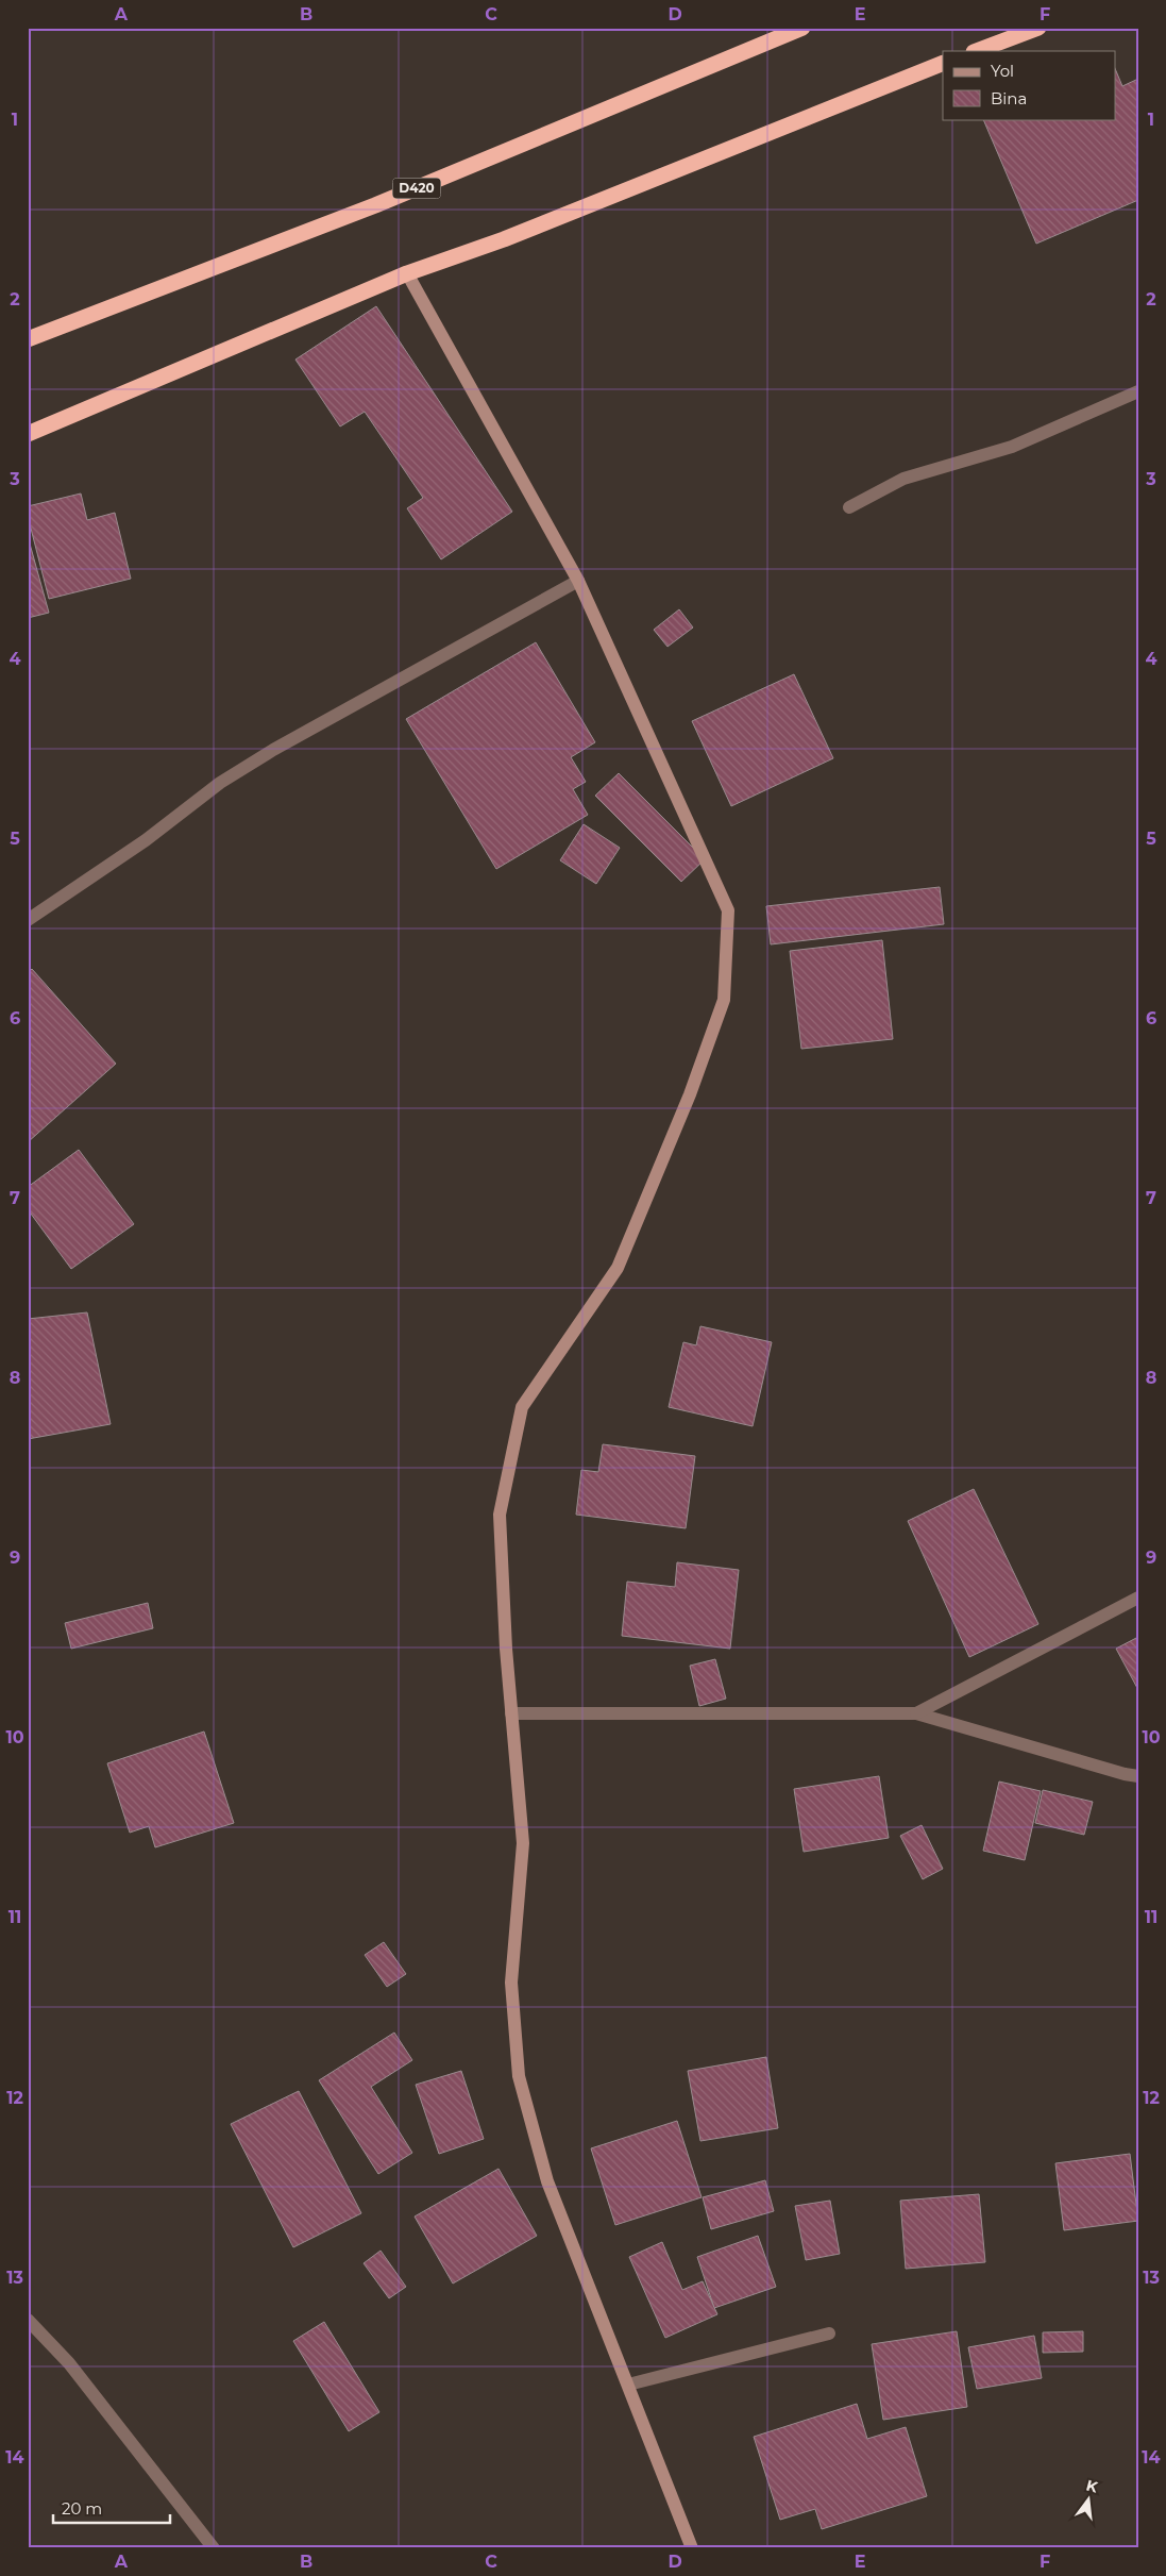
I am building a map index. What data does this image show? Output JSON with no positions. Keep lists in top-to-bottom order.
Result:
{
  "streets": {
    "highway": ["D420"]
  },
  "legend": ["Yol", "Bina"],
  "scale_bar": "20 m",
  "north": "top",
  "grid": {
    "columns": [
      "A",
      "B",
      "C",
      "D",
      "E",
      "F"
    ],
    "rows": [
      "1",
      "2",
      "3",
      "4",
      "5",
      "6",
      "7",
      "8",
      "9",
      "10",
      "11",
      "12",
      "13",
      "14"
    ]
  }
}
